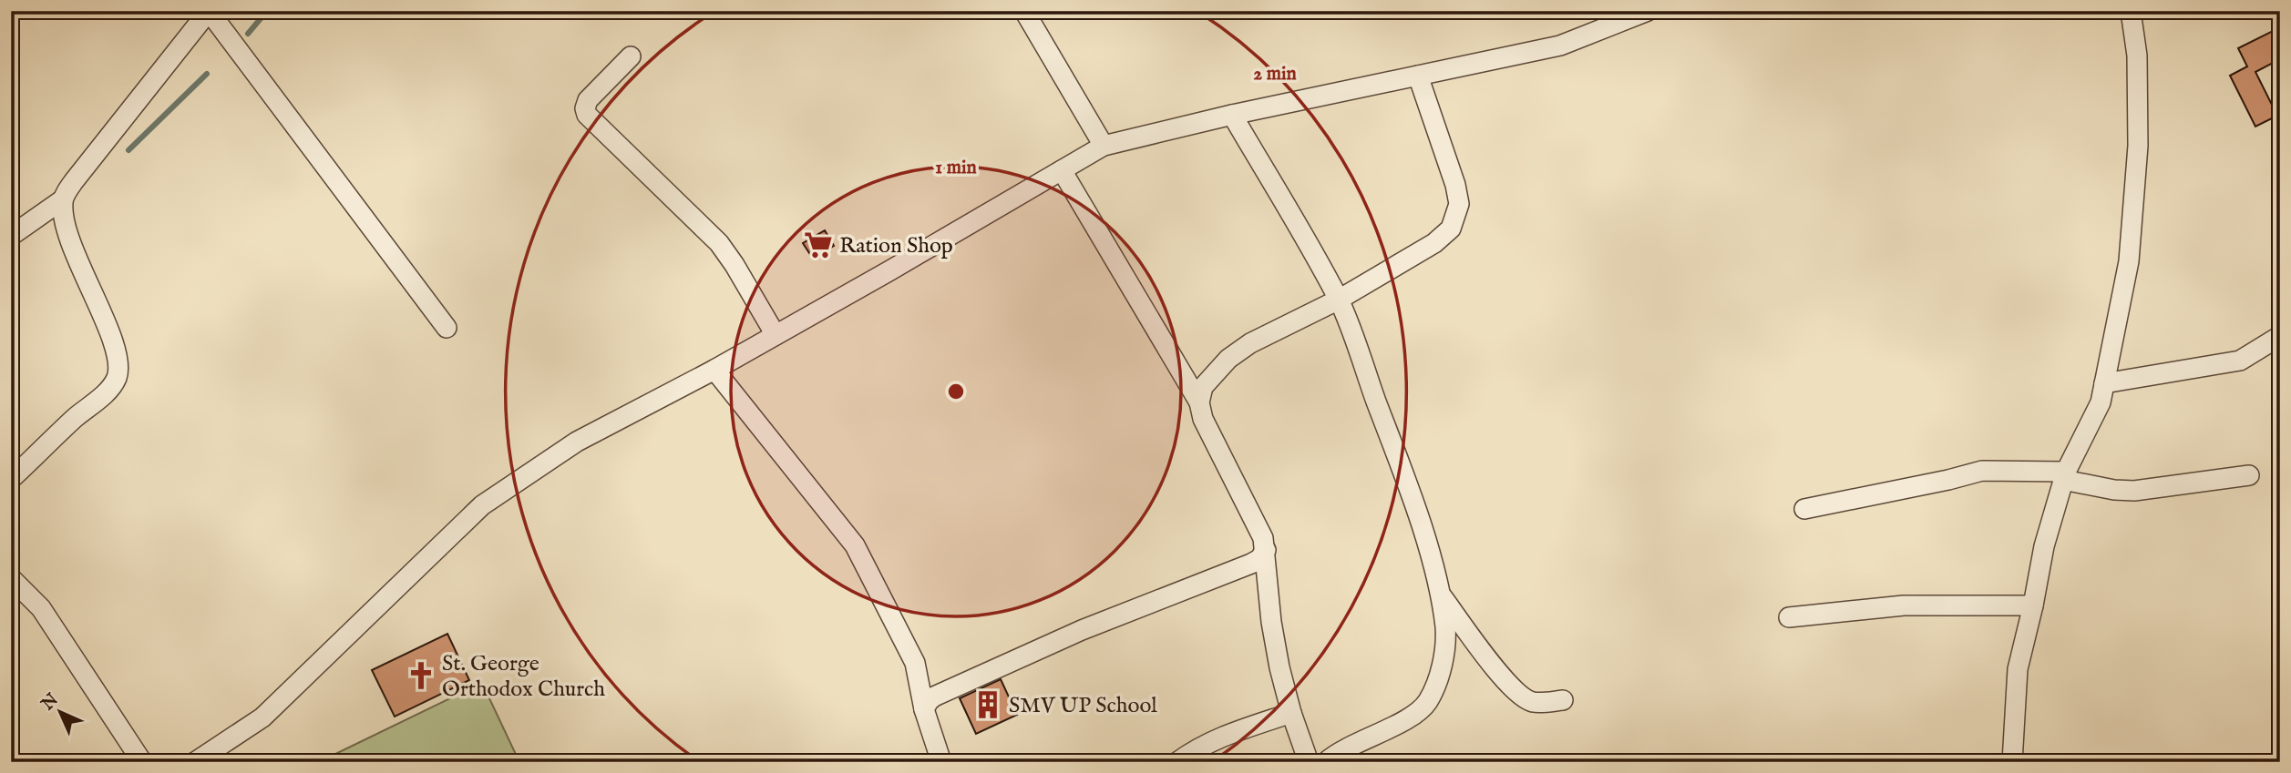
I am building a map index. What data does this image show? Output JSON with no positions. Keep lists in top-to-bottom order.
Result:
{
  "places": {
    "supermarket": ["Ration Shop"],
    "church": ["St. George Orthodox Church"],
    "building": ["SMV UP School"]
  },
  "north": "top left",
  "rings": ["2 min", "1 min"]
}
